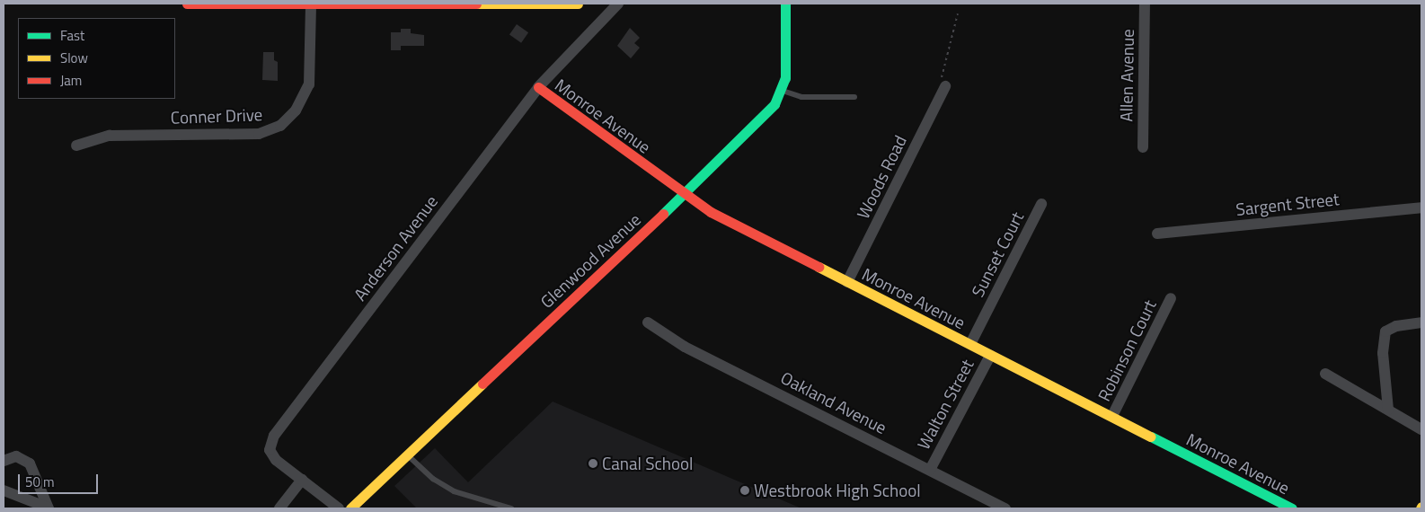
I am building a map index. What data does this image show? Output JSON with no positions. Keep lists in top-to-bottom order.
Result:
{
  "streets": {
    "street": [
      "Allen Avenue",
      "Conner Drive",
      "Monroe Avenue",
      "Woods Road",
      "Sargent Street",
      "Anderson Avenue",
      "Sunset Court",
      "Glenwood Avenue",
      "Robinson Court",
      "Oakland Avenue",
      "Walton Street"
    ]
  },
  "crossings": [
    ["Monroe Avenue", "Woods Road"],
    ["Monroe Avenue", "Anderson Avenue"],
    ["Monroe Avenue", "Sunset Court"],
    ["Monroe Avenue", "Glenwood Avenue"],
    ["Monroe Avenue", "Robinson Court"],
    ["Monroe Avenue", "Walton Street"],
    ["Oakland Avenue", "Walton Street"]
  ],
  "places": ["Canal School", "Westbrook High School"],
  "legend": ["Fast", "Slow", "Jam"],
  "scale_bar": "50 m"
}
